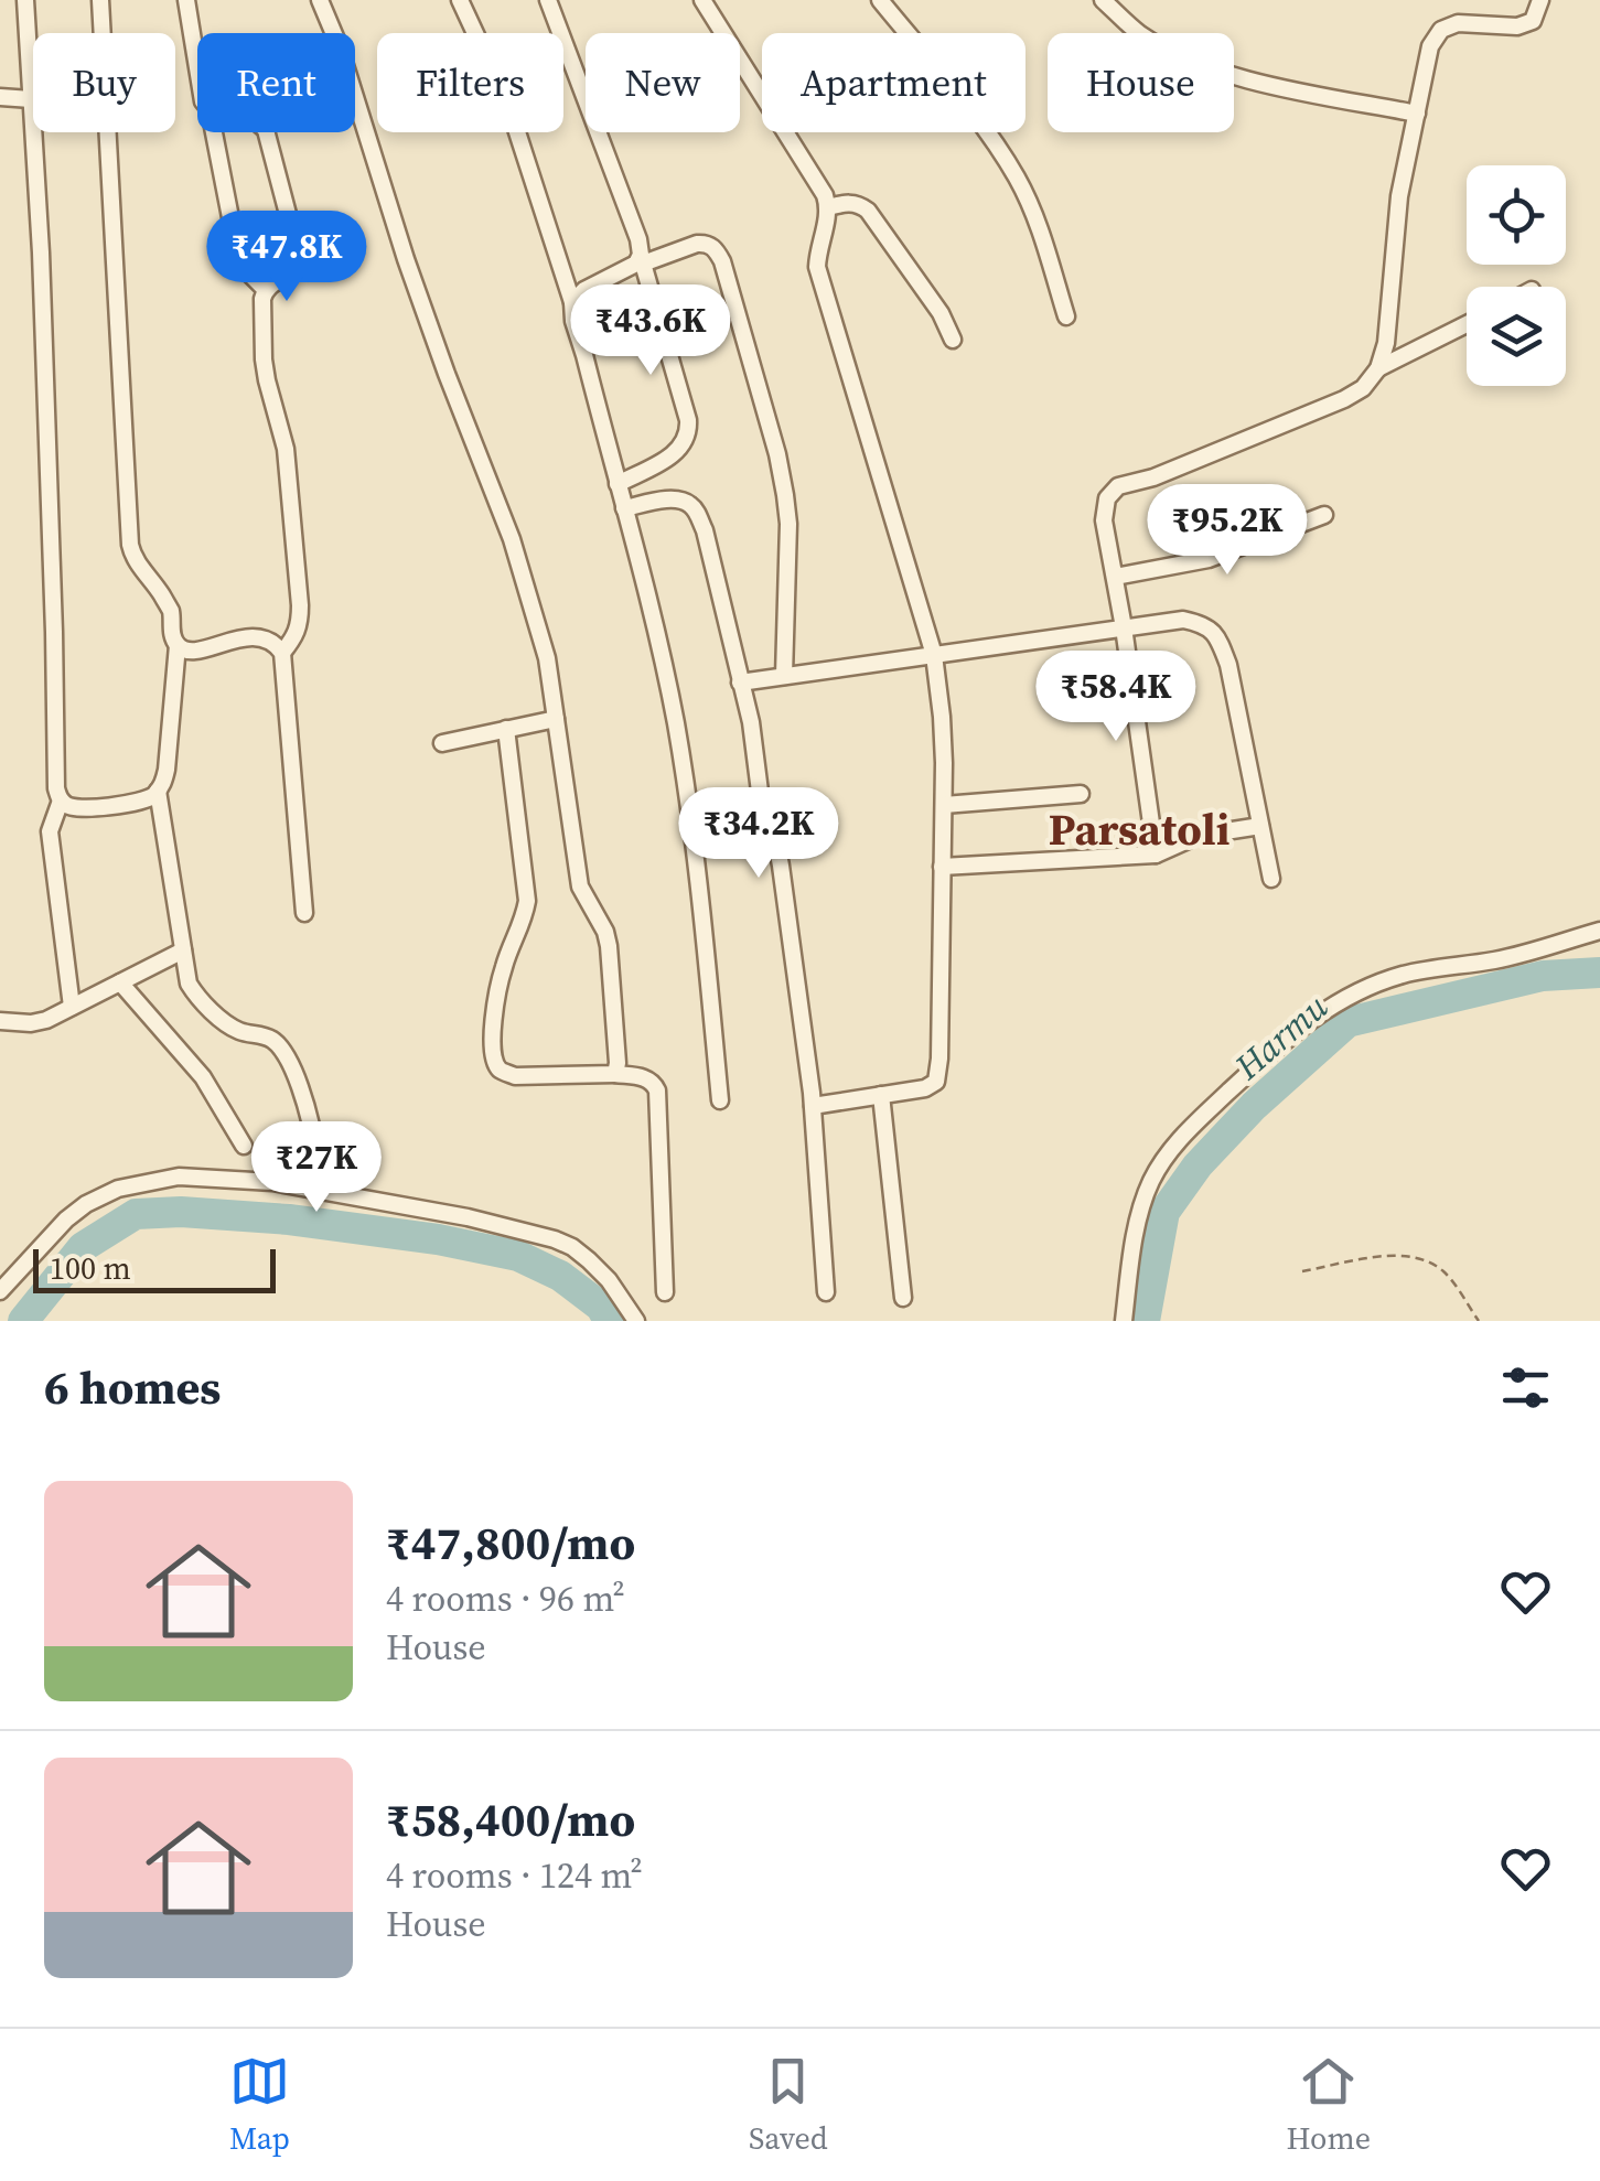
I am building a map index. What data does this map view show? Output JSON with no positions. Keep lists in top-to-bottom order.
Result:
{
  "districts": ["Parsatoli"],
  "water": ["Harmu"],
  "scale_bar": "100 m",
  "page": {
    "chip": [
      "Buy",
      "Rent",
      "Filters",
      "New",
      "Apartment",
      "House"
    ],
    "price": [
      "₹47.8K",
      "₹43.6K",
      "₹95.2K",
      "₹58.4K",
      "₹34.2K",
      "₹27K"
    ],
    "scale": "100 m",
    "heading": "6 homes",
    "list": [
      {
        "name": "₹47,800/mo",
        "note": "4 rooms · 96 m² · House"
      },
      {
        "name": "₹58,400/mo",
        "note": "4 rooms · 124 m² · House"
      }
    ],
    "tabs": ["Map", "Saved", "Home"]
  }
}
